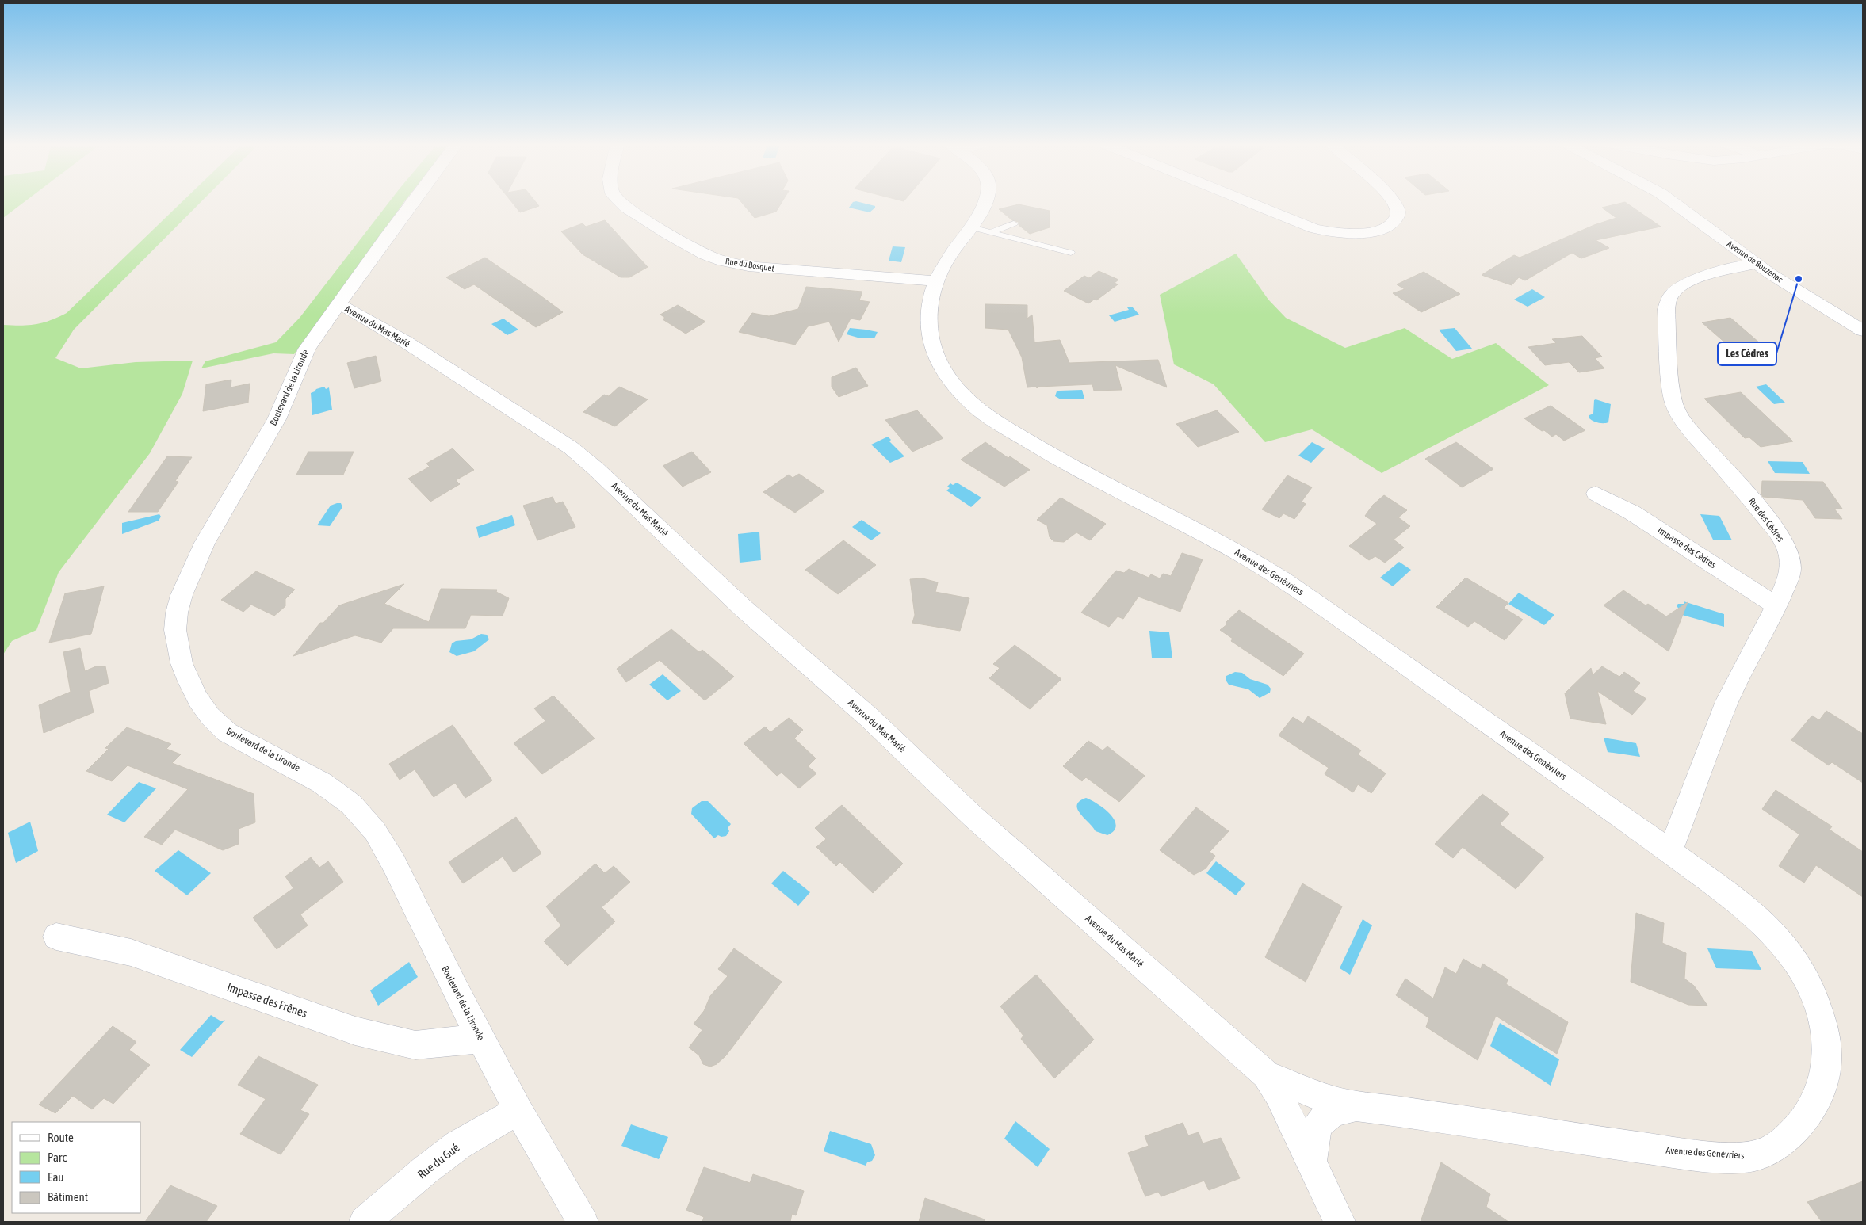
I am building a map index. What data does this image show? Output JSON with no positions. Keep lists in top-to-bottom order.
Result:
{
  "streets": {
    "street": [
      "Avenue de Bouzenac",
      "Rue du Bosquet",
      "Avenue du Mas Marié",
      "Boulevard de la Lironde",
      "Rue des Cèdres",
      "Impasse des Cèdres",
      "Avenue des Genèvriers",
      "Impasse des Frênes",
      "Rue du Gué"
    ]
  },
  "crossings": [
    ["Avenue de Bouzenac", "Rue des Cèdres"],
    ["Rue du Bosquet", "Avenue des Genèvriers"],
    ["Avenue du Mas Marié", "Boulevard de la Lironde"],
    ["Avenue du Mas Marié", "Avenue des Genèvriers"],
    ["Boulevard de la Lironde", "Impasse des Frênes"],
    ["Boulevard de la Lironde", "Rue du Gué"],
    ["Rue des Cèdres", "Impasse des Cèdres"],
    ["Rue des Cèdres", "Avenue des Genèvriers"]
  ],
  "places": ["Les Cèdres"],
  "legend": [
    "Route",
    "Parc",
    "Eau",
    "Bâtiment"
  ]
}
